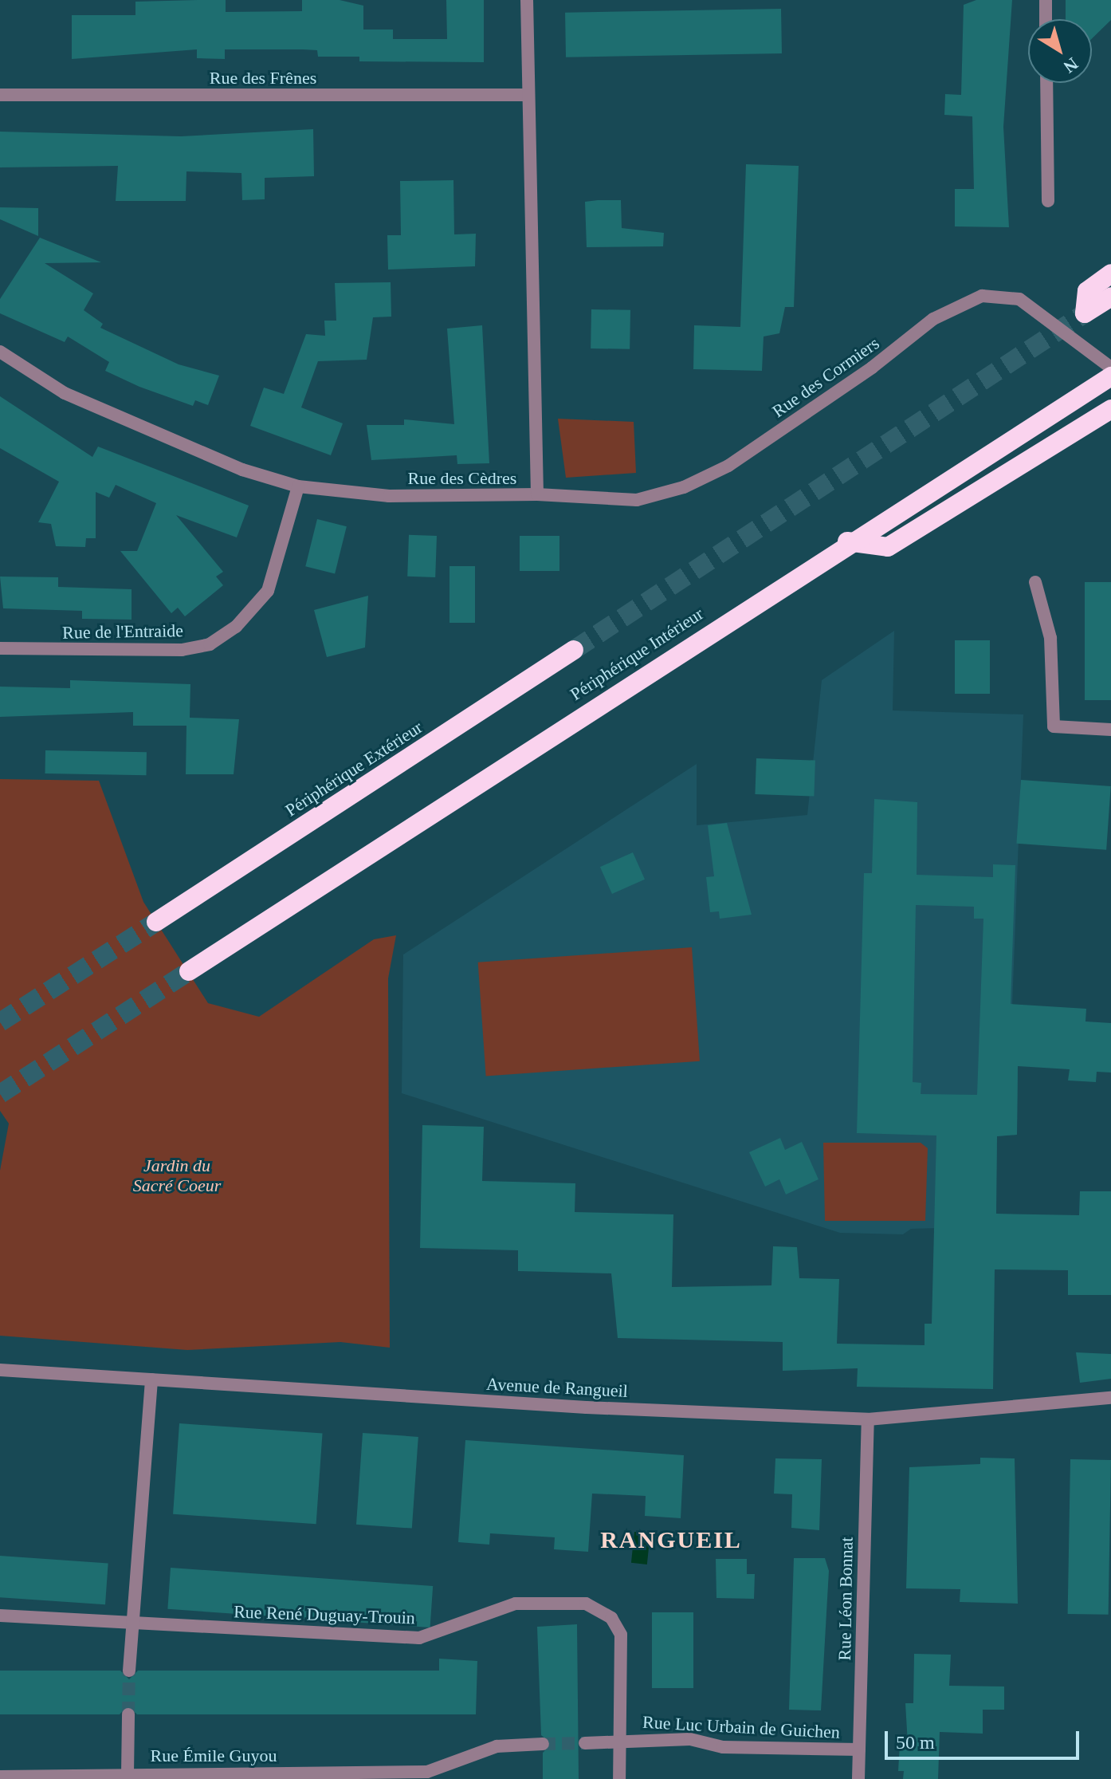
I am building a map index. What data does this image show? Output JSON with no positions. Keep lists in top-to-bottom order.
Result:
{
  "streets": {
    "highway": ["Périphérique Intérieur", "Périphérique Extérieur"],
    "street": [
      "Rue des Frênes",
      "Rue des Cormiers",
      "Rue des Cèdres",
      "Rue de l'Entraide",
      "Avenue de Rangueil",
      "Rue Léon Bonnat",
      "Rue René Duguay-Trouin",
      "Rue Luc Urbain de Guichen",
      "Rue Émile Guyou"
    ]
  },
  "crossings": [
    ["Rue des Frênes", "Rue des Cèdres"],
    ["Rue des Cormiers", "Rue des Cèdres"],
    ["Rue des Cèdres", "Rue de l'Entraide"],
    ["Avenue de Rangueil", "Rue Léon Bonnat"],
    ["Rue Léon Bonnat", "Rue Luc Urbain de Guichen"],
    ["Rue René Duguay-Trouin", "Rue Luc Urbain de Guichen"]
  ],
  "districts": ["RANGUEIL"],
  "parks": ["Jardin du Sacré Coeur"],
  "scale_bar": "50 m",
  "north": "bottom right"
}
